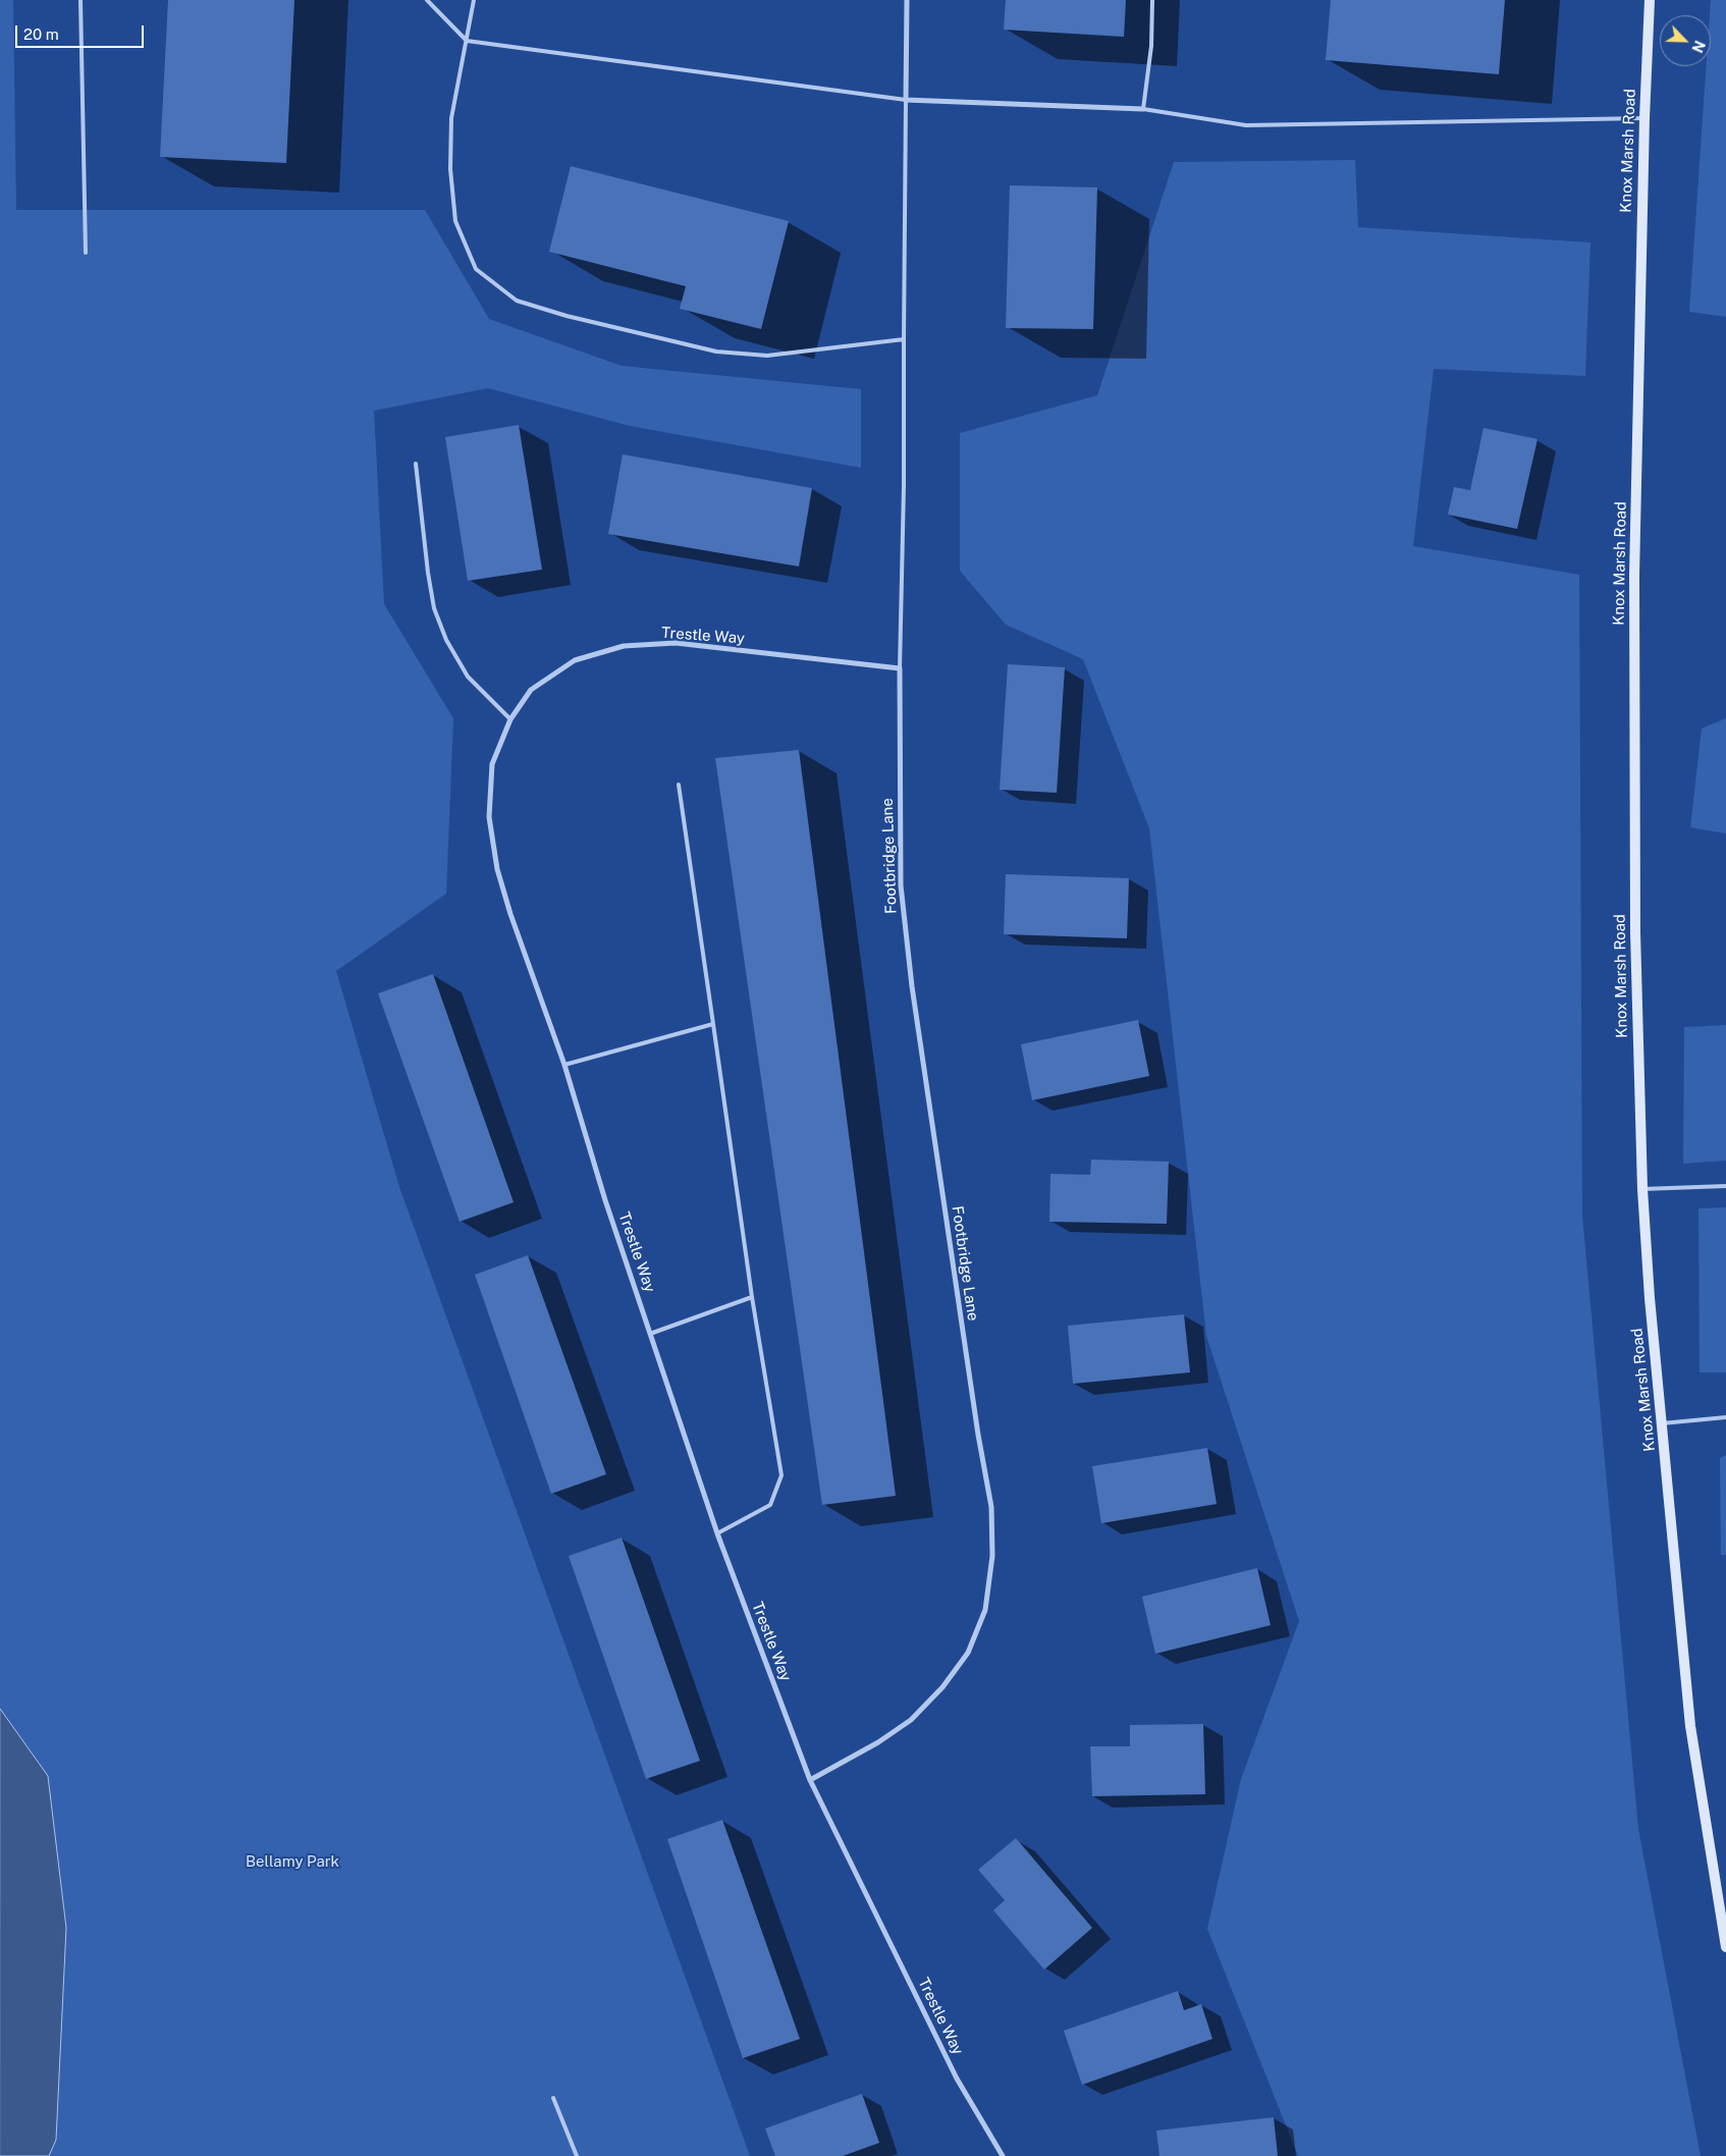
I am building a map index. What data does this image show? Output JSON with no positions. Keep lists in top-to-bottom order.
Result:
{
  "streets": {
    "main road": ["Knox Marsh Road"],
    "street": ["Trestle Way", "Footbridge Lane"]
  },
  "crossings": [
    ["Trestle Way", "Footbridge Lane"]
  ],
  "parks": ["Bellamy Park"],
  "scale_bar": "20 m",
  "north": "bottom right"
}
